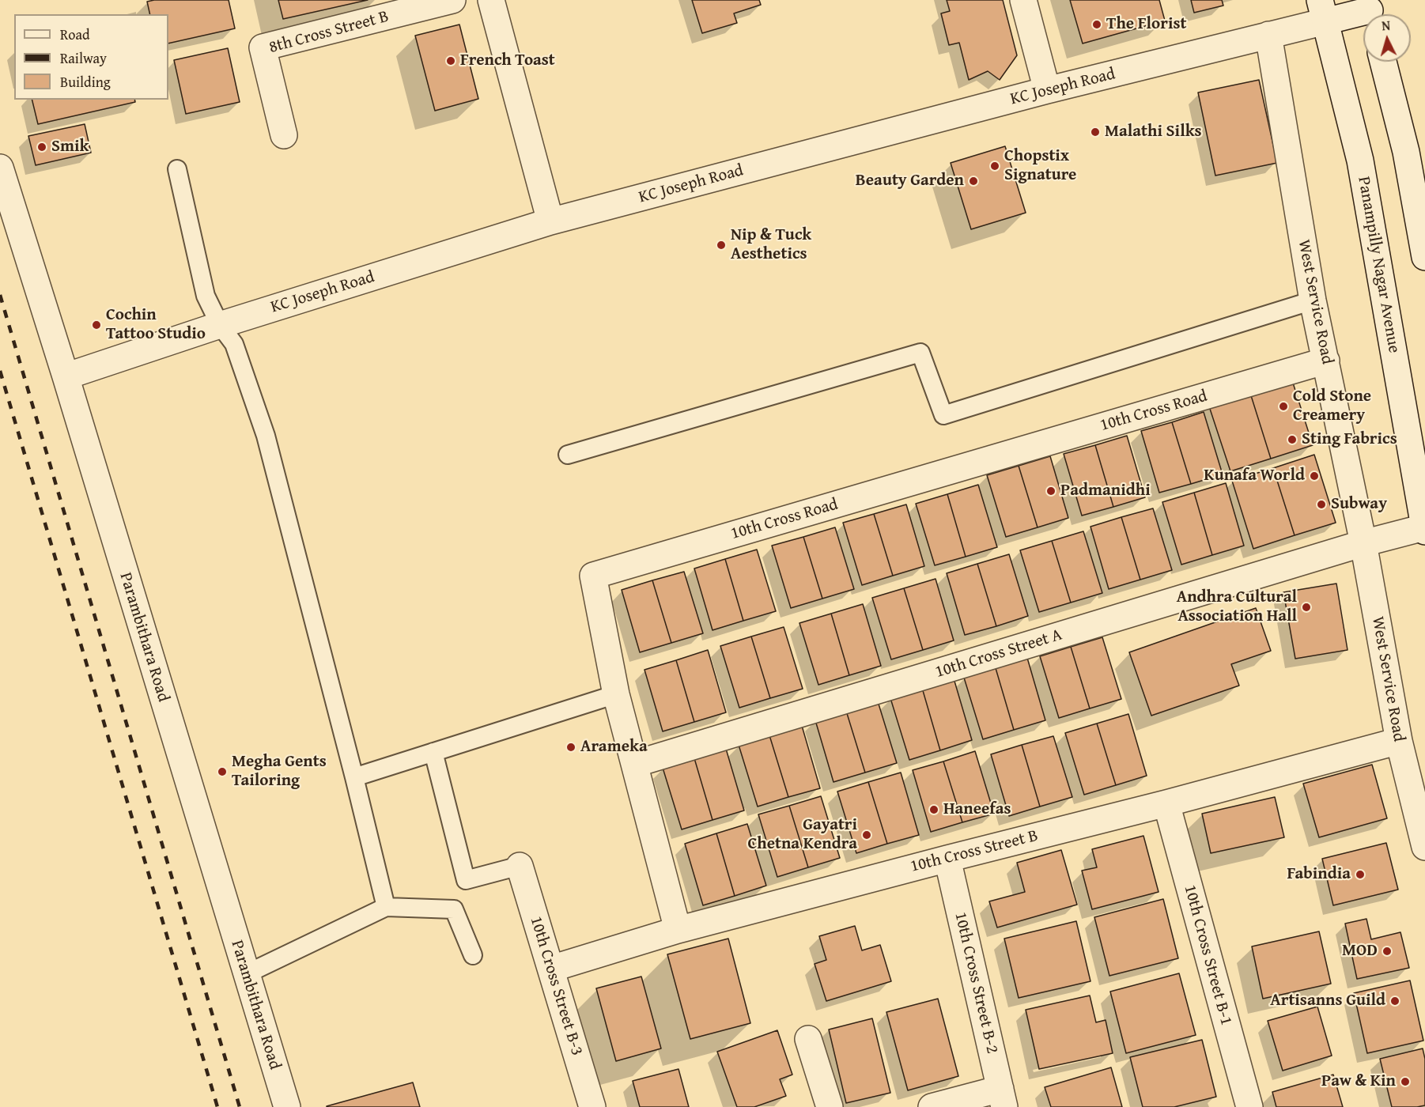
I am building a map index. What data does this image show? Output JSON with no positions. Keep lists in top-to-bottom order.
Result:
{
  "streets": {
    "street": [
      "8th Cross Street B",
      "KC Joseph Road",
      "Panampilly Nagar Avenue",
      "West Service Road",
      "10th Cross Road",
      "Parambithara Road",
      "10th Cross Street A",
      "10th Cross Street B",
      "10th Cross Street B-1",
      "10th Cross Street B-2",
      "10th Cross Street B-3"
    ]
  },
  "crossings": [
    ["KC Joseph Road", "Panampilly Nagar Avenue"],
    ["KC Joseph Road", "West Service Road"],
    ["KC Joseph Road", "Parambithara Road"],
    ["West Service Road", "10th Cross Road"],
    ["West Service Road", "10th Cross Street A"],
    ["West Service Road", "10th Cross Street B"],
    ["10th Cross Road", "10th Cross Street A"],
    ["10th Cross Road", "10th Cross Street B"],
    ["10th Cross Street B", "10th Cross Street B-1"],
    ["10th Cross Street B", "10th Cross Street B-2"],
    ["10th Cross Street B", "10th Cross Street B-3"]
  ],
  "places": [
    "The Florist",
    "French Toast",
    "Malathi Silks",
    "Smik",
    "Chopstix Signature",
    "Beauty Garden",
    "Nip & Tuck Aesthetics",
    "Cochin Tattoo Studio",
    "Cold Stone Creamery",
    "Sting Fabrics",
    "Kunafa World",
    "Padmanidhi",
    "Subway",
    "Andhra Cultural Association Hall",
    "Arameka",
    "Megha Gents Tailoring",
    "Haneefas",
    "Gayatri Chetna Kendra",
    "Fabindia",
    "MOD",
    "Artisanns Guild",
    "Paw & Kin"
  ],
  "legend": ["Road", "Railway", "Building"],
  "north": "top"
}
